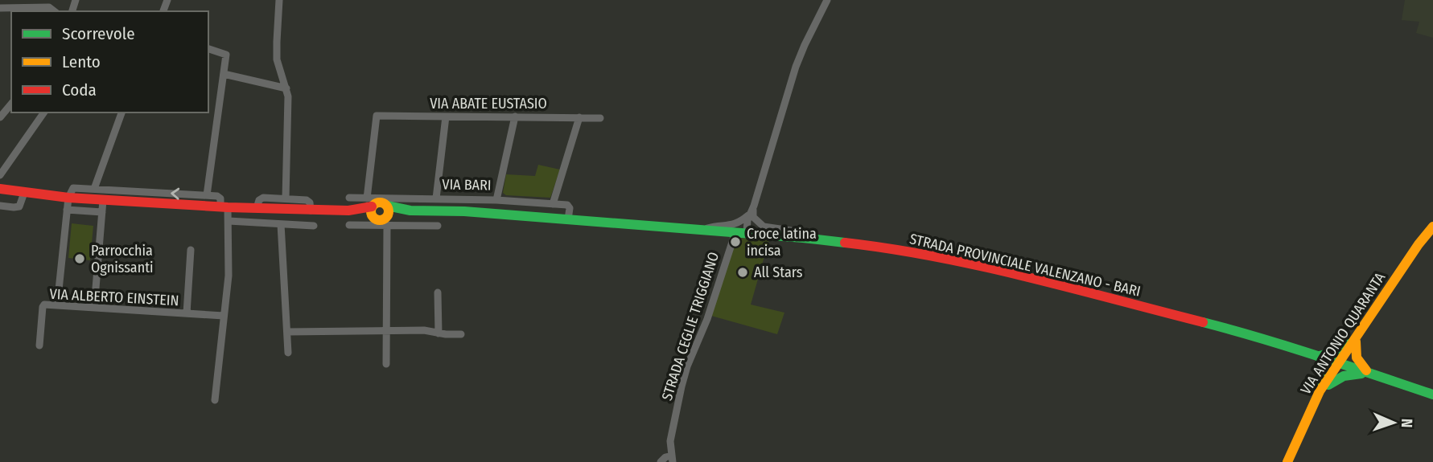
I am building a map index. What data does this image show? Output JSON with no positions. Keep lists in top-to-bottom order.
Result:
{
  "streets": {
    "main road": ["VIA BARI", "STRADA PROVINCIALE VALENZANO - BARI", "VIA ANTONIO QUARANTA"],
    "street": ["VIA ABATE EUSTASIO", "VIA ALBERTO EINSTEIN", "STRADA CEGLIE TRIGGIANO"]
  },
  "crossings": [
    ["VIA ABATE EUSTASIO", "VIA BARI"],
    ["VIA BARI", "STRADA PROVINCIALE VALENZANO - BARI"],
    ["STRADA PROVINCIALE VALENZANO - BARI", "STRADA CEGLIE TRIGGIANO"],
    ["STRADA PROVINCIALE VALENZANO - BARI", "VIA ANTONIO QUARANTA"]
  ],
  "places": ["Croce latina incisa", "Parrocchia Ognissanti", "All Stars"],
  "legend": ["Scorrevole", "Lento", "Coda"],
  "north": "right"
}
